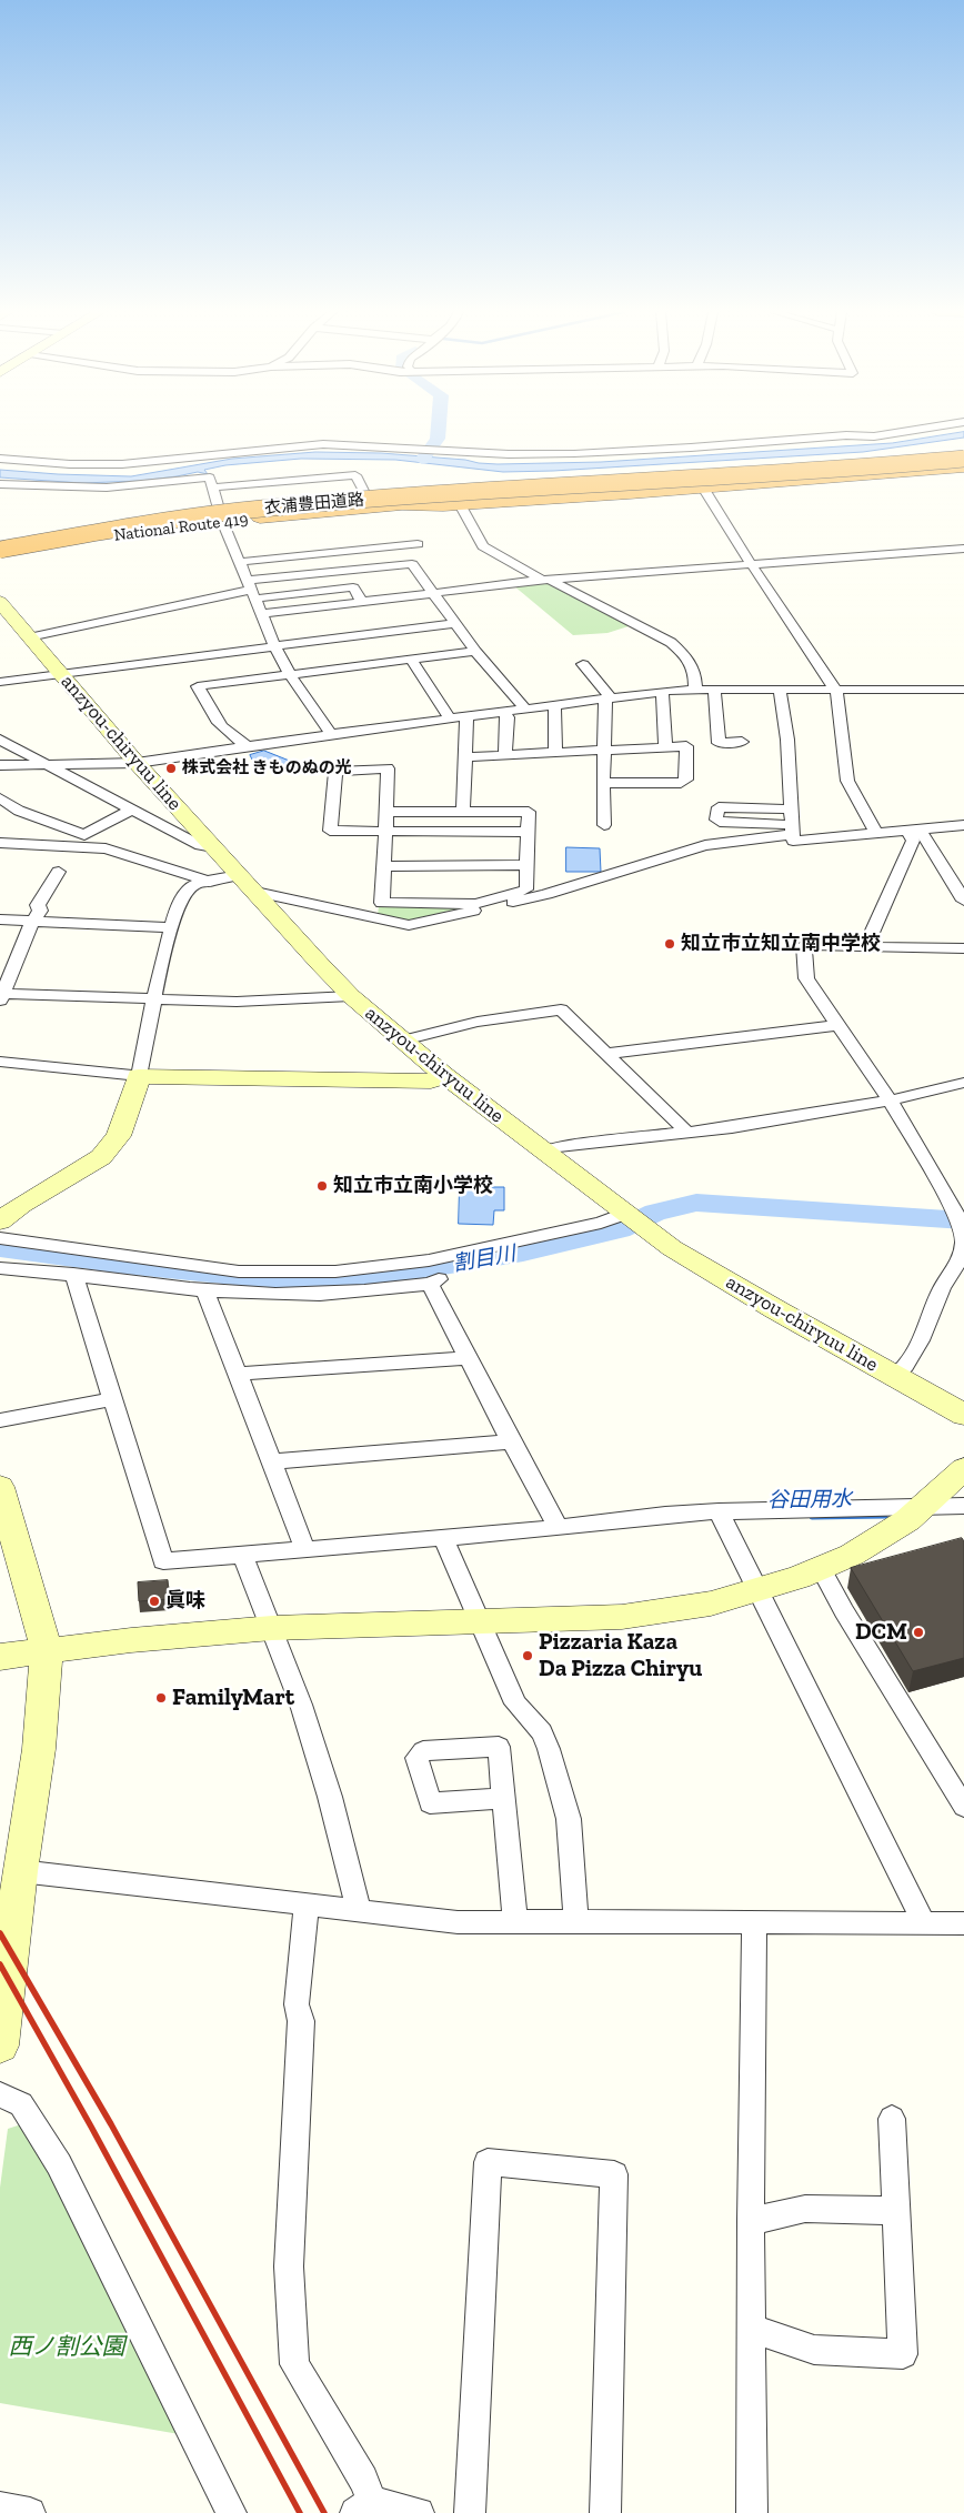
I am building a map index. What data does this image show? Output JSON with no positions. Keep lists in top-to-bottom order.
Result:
{
  "streets": {
    "highway": ["衣浦豊田道路", "National Route 419"],
    "street": ["anzyou-chiryuu line"]
  },
  "crossings": [
    ["衣浦豊田道路", "National Route 419"]
  ],
  "water": ["割目川", "谷田用水"],
  "parks": ["西ノ割公園"],
  "places": [
    "株式会社 きものぬの光",
    "知立市立知立南中学校",
    "知立市立南小学校",
    "眞味",
    "DCM",
    "Pizzaria Kaza Da Pizza Chiryu",
    "FamilyMart"
  ]
}
